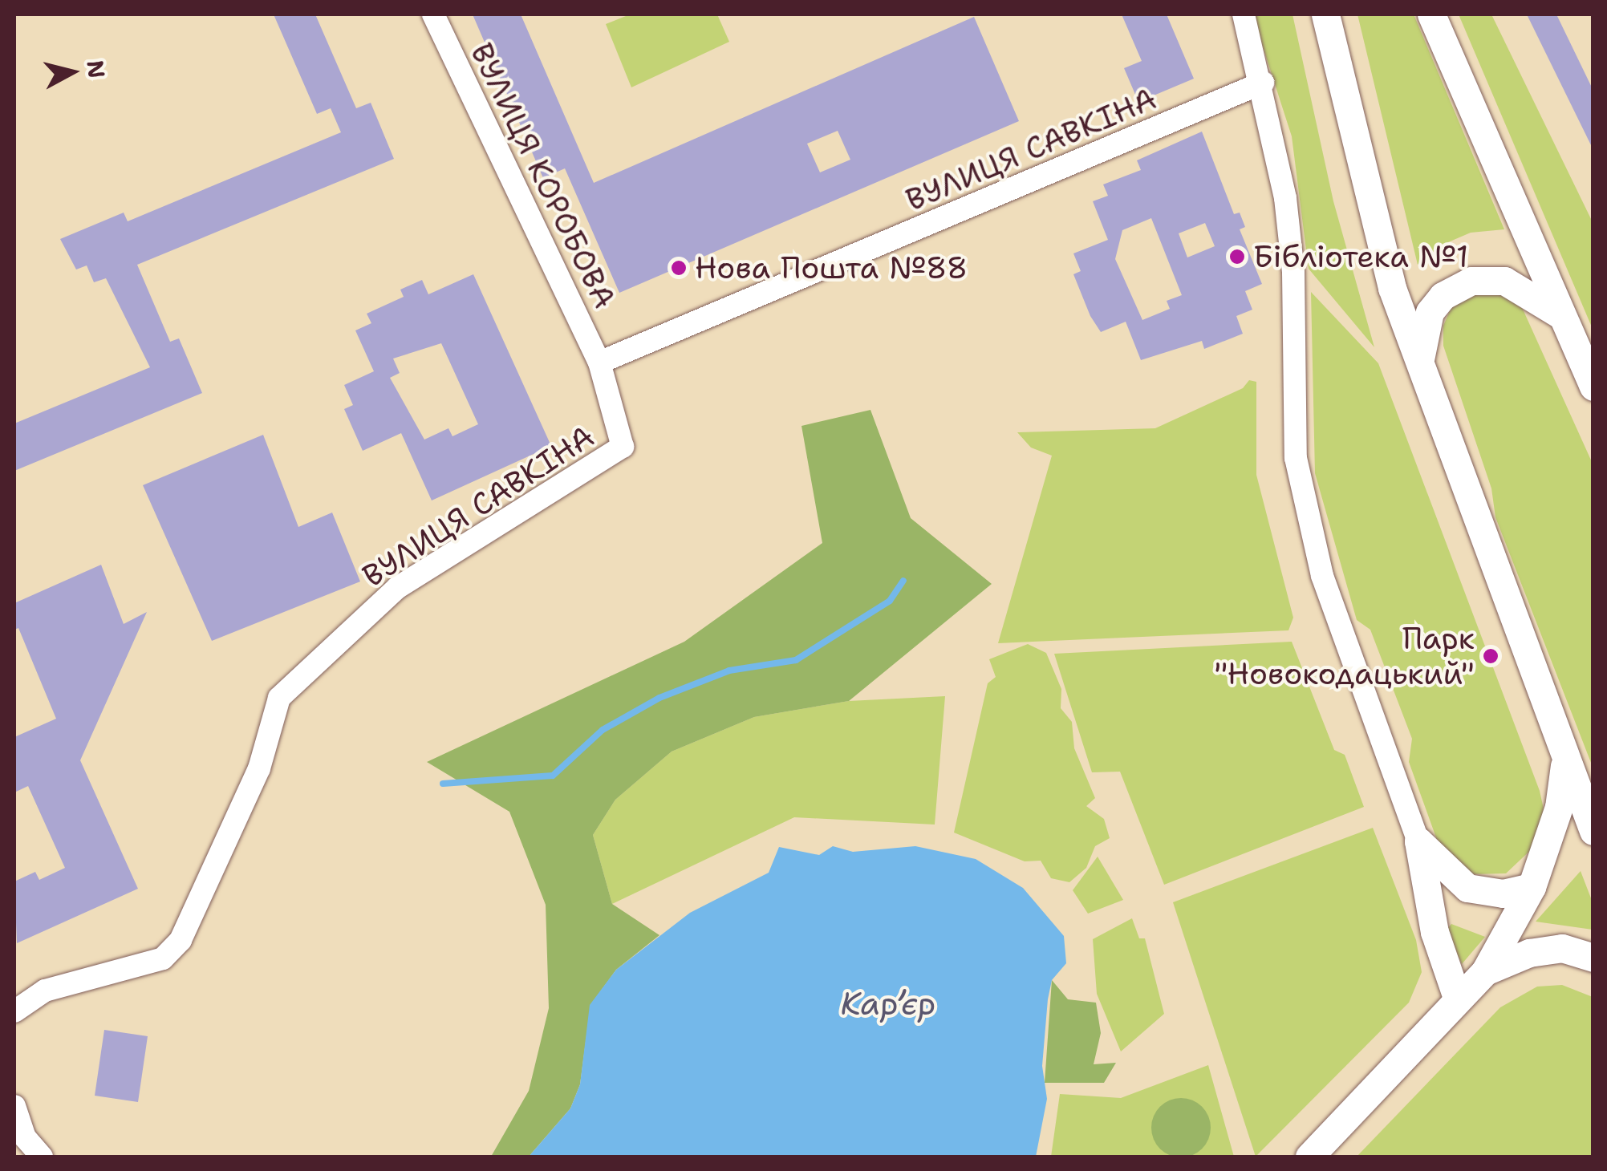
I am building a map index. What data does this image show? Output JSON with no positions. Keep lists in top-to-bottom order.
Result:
{
  "streets": {
    "street": ["ВУЛИЦЯ САВКІНА", "ВУЛИЦЯ КОРОБОВА"]
  },
  "crossings": [
    ["ВУЛИЦЯ САВКІНА", "ВУЛИЦЯ КОРОБОВА"]
  ],
  "water": ["Кар’єр"],
  "places": ["Бібліотека №1", "Нова Пошта №88", "Парк \"Новокодацький\""],
  "north": "right"
}
